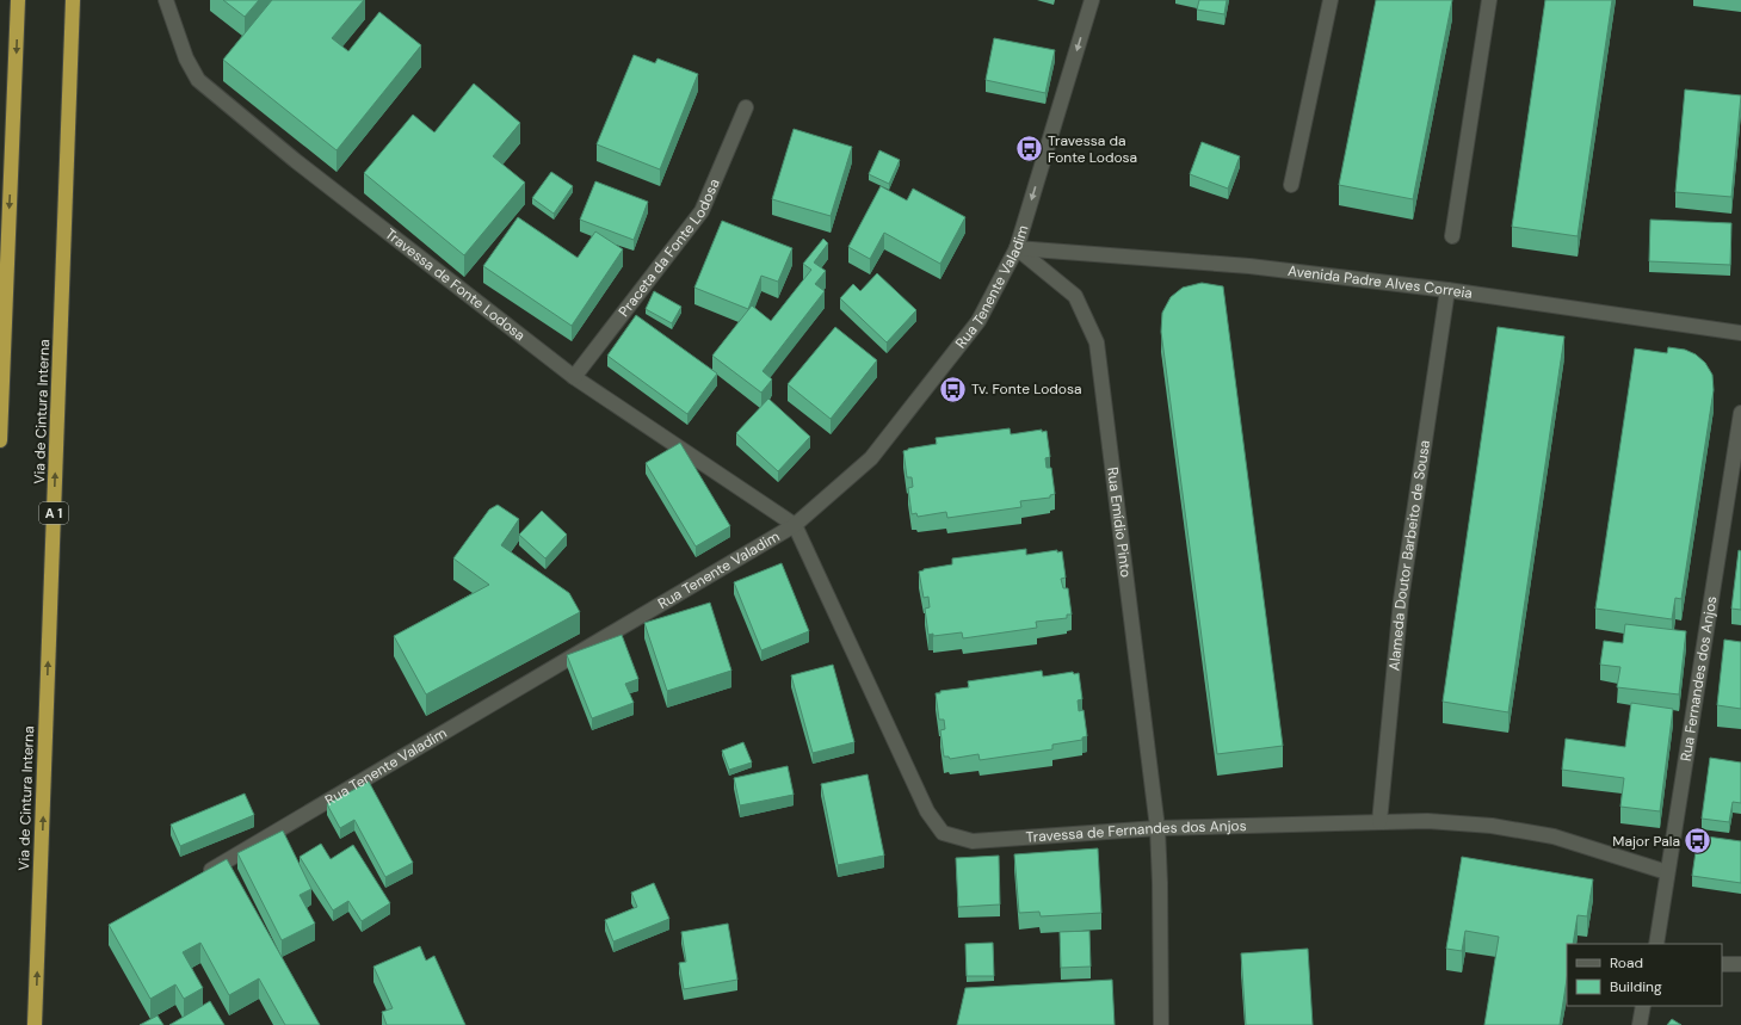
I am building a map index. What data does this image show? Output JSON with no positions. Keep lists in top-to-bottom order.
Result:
{
  "streets": {
    "highway": ["Via de Cintura Interna", "A 1"],
    "street": [
      "Praceta da Fonte Lodosa",
      "Avenida Padre Alves Correia",
      "Travessa de Fonte Lodosa",
      "Rua Tenente Valadim",
      "Rua Emídio Pinto",
      "Alameda Doutor Barbeito de Sousa",
      "Rua Fernandes dos Anjos",
      "Travessa de Fernandes dos Anjos"
    ]
  },
  "crossings": [
    ["Praceta da Fonte Lodosa", "Travessa de Fonte Lodosa"],
    ["Avenida Padre Alves Correia", "Rua Tenente Valadim"],
    ["Avenida Padre Alves Correia", "Rua Emídio Pinto"],
    ["Avenida Padre Alves Correia", "Alameda Doutor Barbeito de Sousa"],
    ["Travessa de Fonte Lodosa", "Rua Tenente Valadim"],
    ["Travessa de Fonte Lodosa", "Travessa de Fernandes dos Anjos"],
    ["Rua Tenente Valadim", "Rua Emídio Pinto"],
    ["Rua Tenente Valadim", "Travessa de Fernandes dos Anjos"],
    ["Rua Emídio Pinto", "Travessa de Fernandes dos Anjos"],
    ["Alameda Doutor Barbeito de Sousa", "Travessa de Fernandes dos Anjos"],
    ["Rua Fernandes dos Anjos", "Travessa de Fernandes dos Anjos"]
  ],
  "places": {
    "bus stop": ["Travessa da Fonte Lodosa", "Tv. Fonte Lodosa", "Major Pala"]
  },
  "legend": ["Road", "Building"]
}
